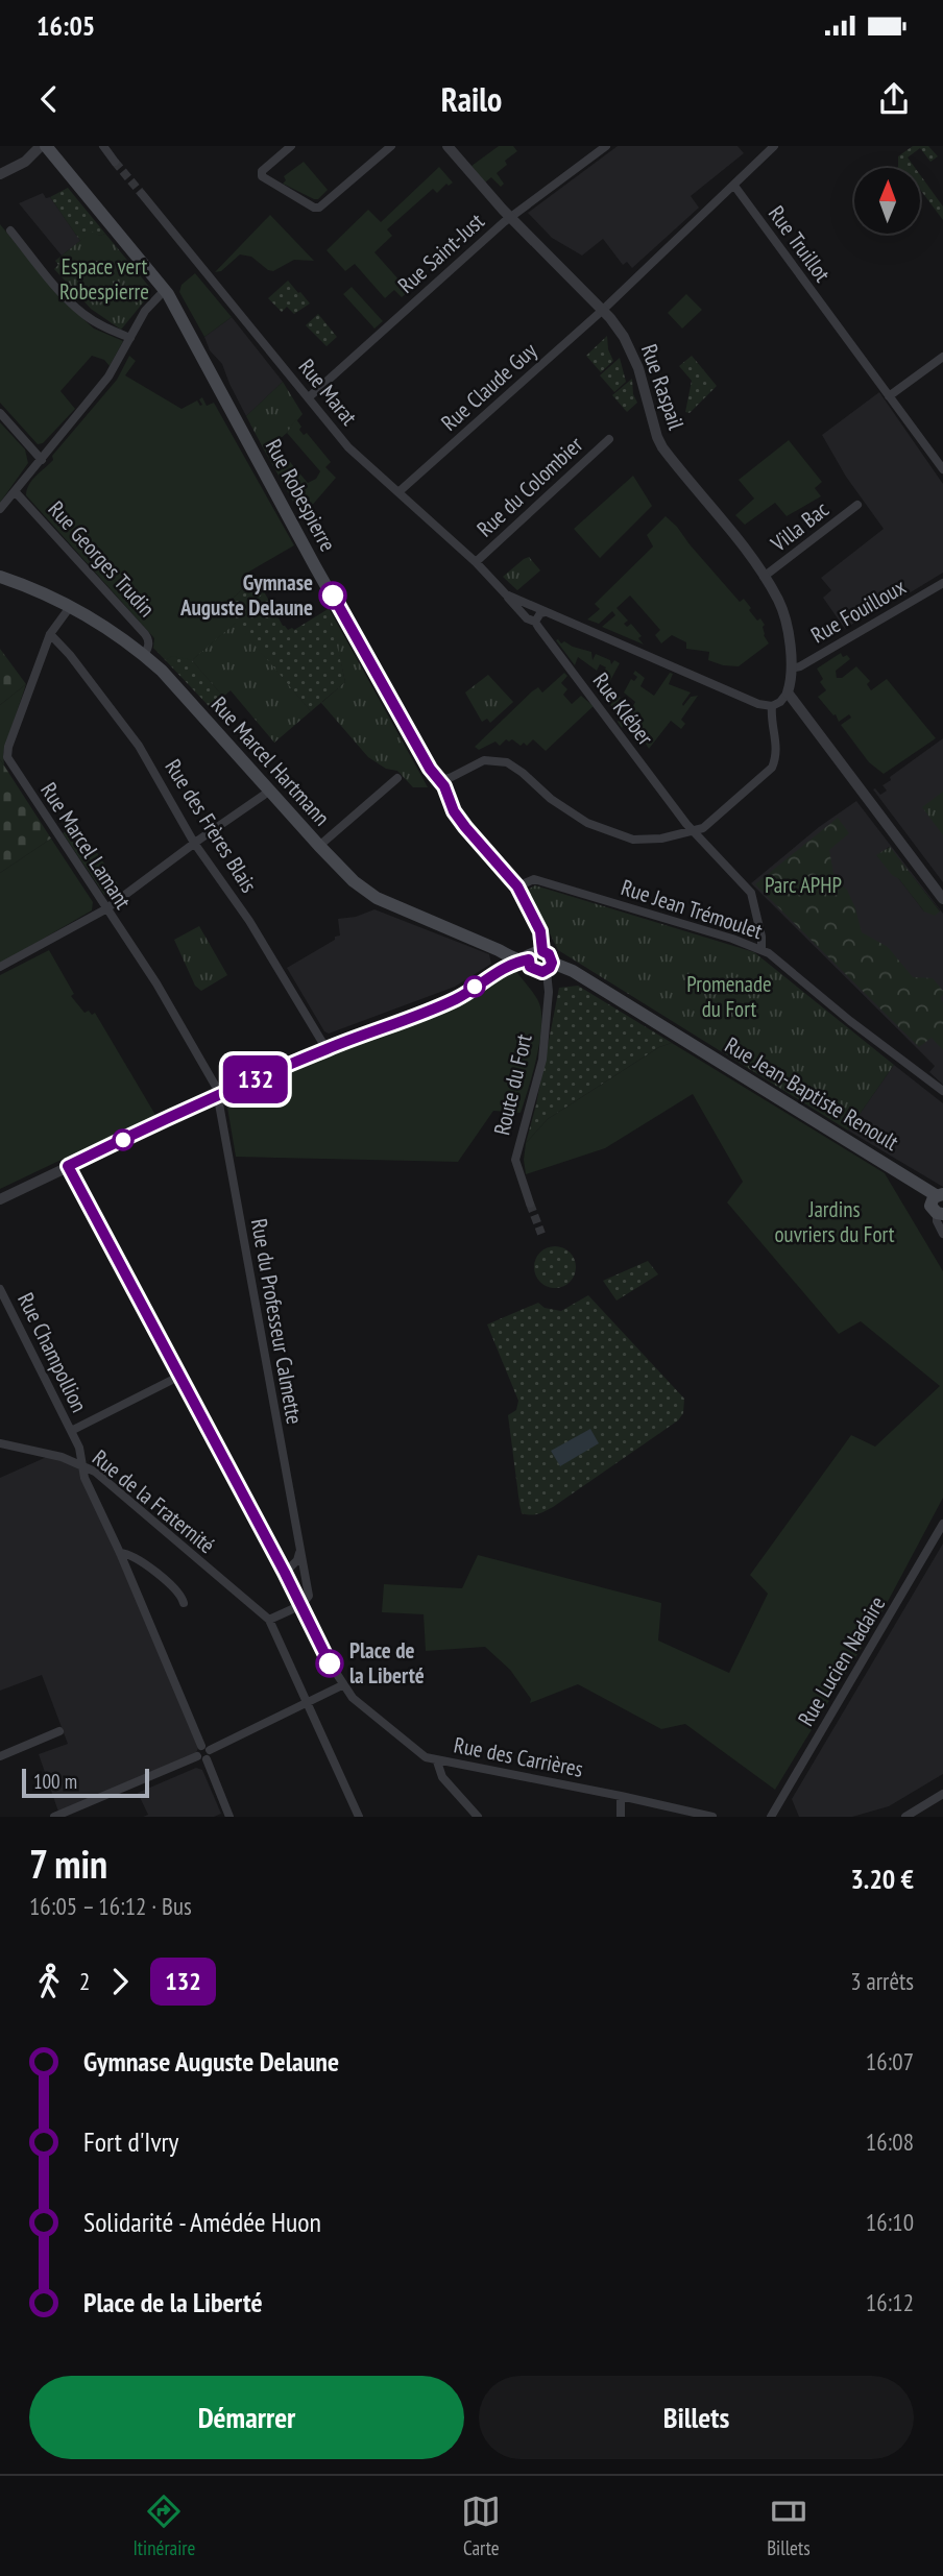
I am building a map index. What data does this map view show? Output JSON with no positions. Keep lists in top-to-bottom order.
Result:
{
  "streets": {
    "main road": ["Rue Robespierre", "Rue Marcel Hartmann", "Rue Jean-Baptiste Renoult"],
    "street": [
      "Rue Truillot",
      "Rue Saint-Just",
      "Rue Claude Guy",
      "Rue Raspail",
      "Rue Marat",
      "Rue du Colombier",
      "Villa Bac",
      "Rue Georges Trudin",
      "Rue Fouilloux",
      "Rue Kléber",
      "Rue des Frères Blais",
      "Rue Marcel Lamant",
      "Rue Jean Trémoulet",
      "Route du Fort",
      "Rue du Professeur Calmette",
      "Rue Champollion",
      "Rue de la Fraternité",
      "Rue Lucien Nadaire",
      "Rue des Carrières"
    ]
  },
  "crossings": [
    ["Rue Saint-Just", "Rue Raspail"],
    ["Rue Saint-Just", "Rue Marat"],
    ["Rue Claude Guy", "Rue Raspail"],
    ["Rue Claude Guy", "Rue Marat"],
    ["Rue Raspail", "Villa Bac"],
    ["Rue Raspail", "Rue Fouilloux"],
    ["Rue Marat", "Rue du Colombier"],
    ["Rue Marat", "Rue Kléber"],
    ["Rue Robespierre", "Rue Jean Trémoulet"],
    ["Rue Georges Trudin", "Rue Marcel Hartmann"],
    ["Rue Kléber", "Rue Jean Trémoulet"],
    ["Rue Marcel Hartmann", "Rue Marcel Lamant"],
    ["Rue Marcel Hartmann", "Route du Fort"],
    ["Rue Marcel Hartmann", "Rue Jean-Baptiste Renoult"],
    ["Rue des Frères Blais", "Rue Marcel Lamant"],
    ["Rue Marcel Lamant", "Rue du Professeur Calmette"],
    ["Route du Fort", "Rue Jean-Baptiste Renoult"],
    ["Rue Champollion", "Rue de la Fraternité"]
  ],
  "parks": [
    "Espace vert Robespierre",
    "Parc APHP",
    "Promenade du Fort",
    "Jardins ouvriers du Fort"
  ],
  "places": ["Gymnase Auguste Delaune", "Place de la Liberté"],
  "lines": ["bus line 132"],
  "scale_bar": "100 m",
  "north": "top",
  "page": {
    "status": "16:05",
    "header": "Railo",
    "on_map": "132",
    "scale": "100 m",
    "heading": ["7 min", "16:05 – 16:12 · Bus", "3.20 €"],
    "legs": ["2", "132", "3 arrêts"],
    "list": [
      {
        "name": "Gymnase Auguste Delaune",
        "value": "16:07"
      },
      {
        "name": "Fort d'Ivry",
        "value": "16:08"
      },
      {
        "name": "Solidarité - Amédée Huon",
        "value": "16:10"
      },
      {
        "name": "Place de la Liberté",
        "value": "16:12"
      }
    ],
    "buttons": ["Démarrer", "Billets"],
    "tabs": ["Itinéraire", "Carte", "Billets"]
  }
}
